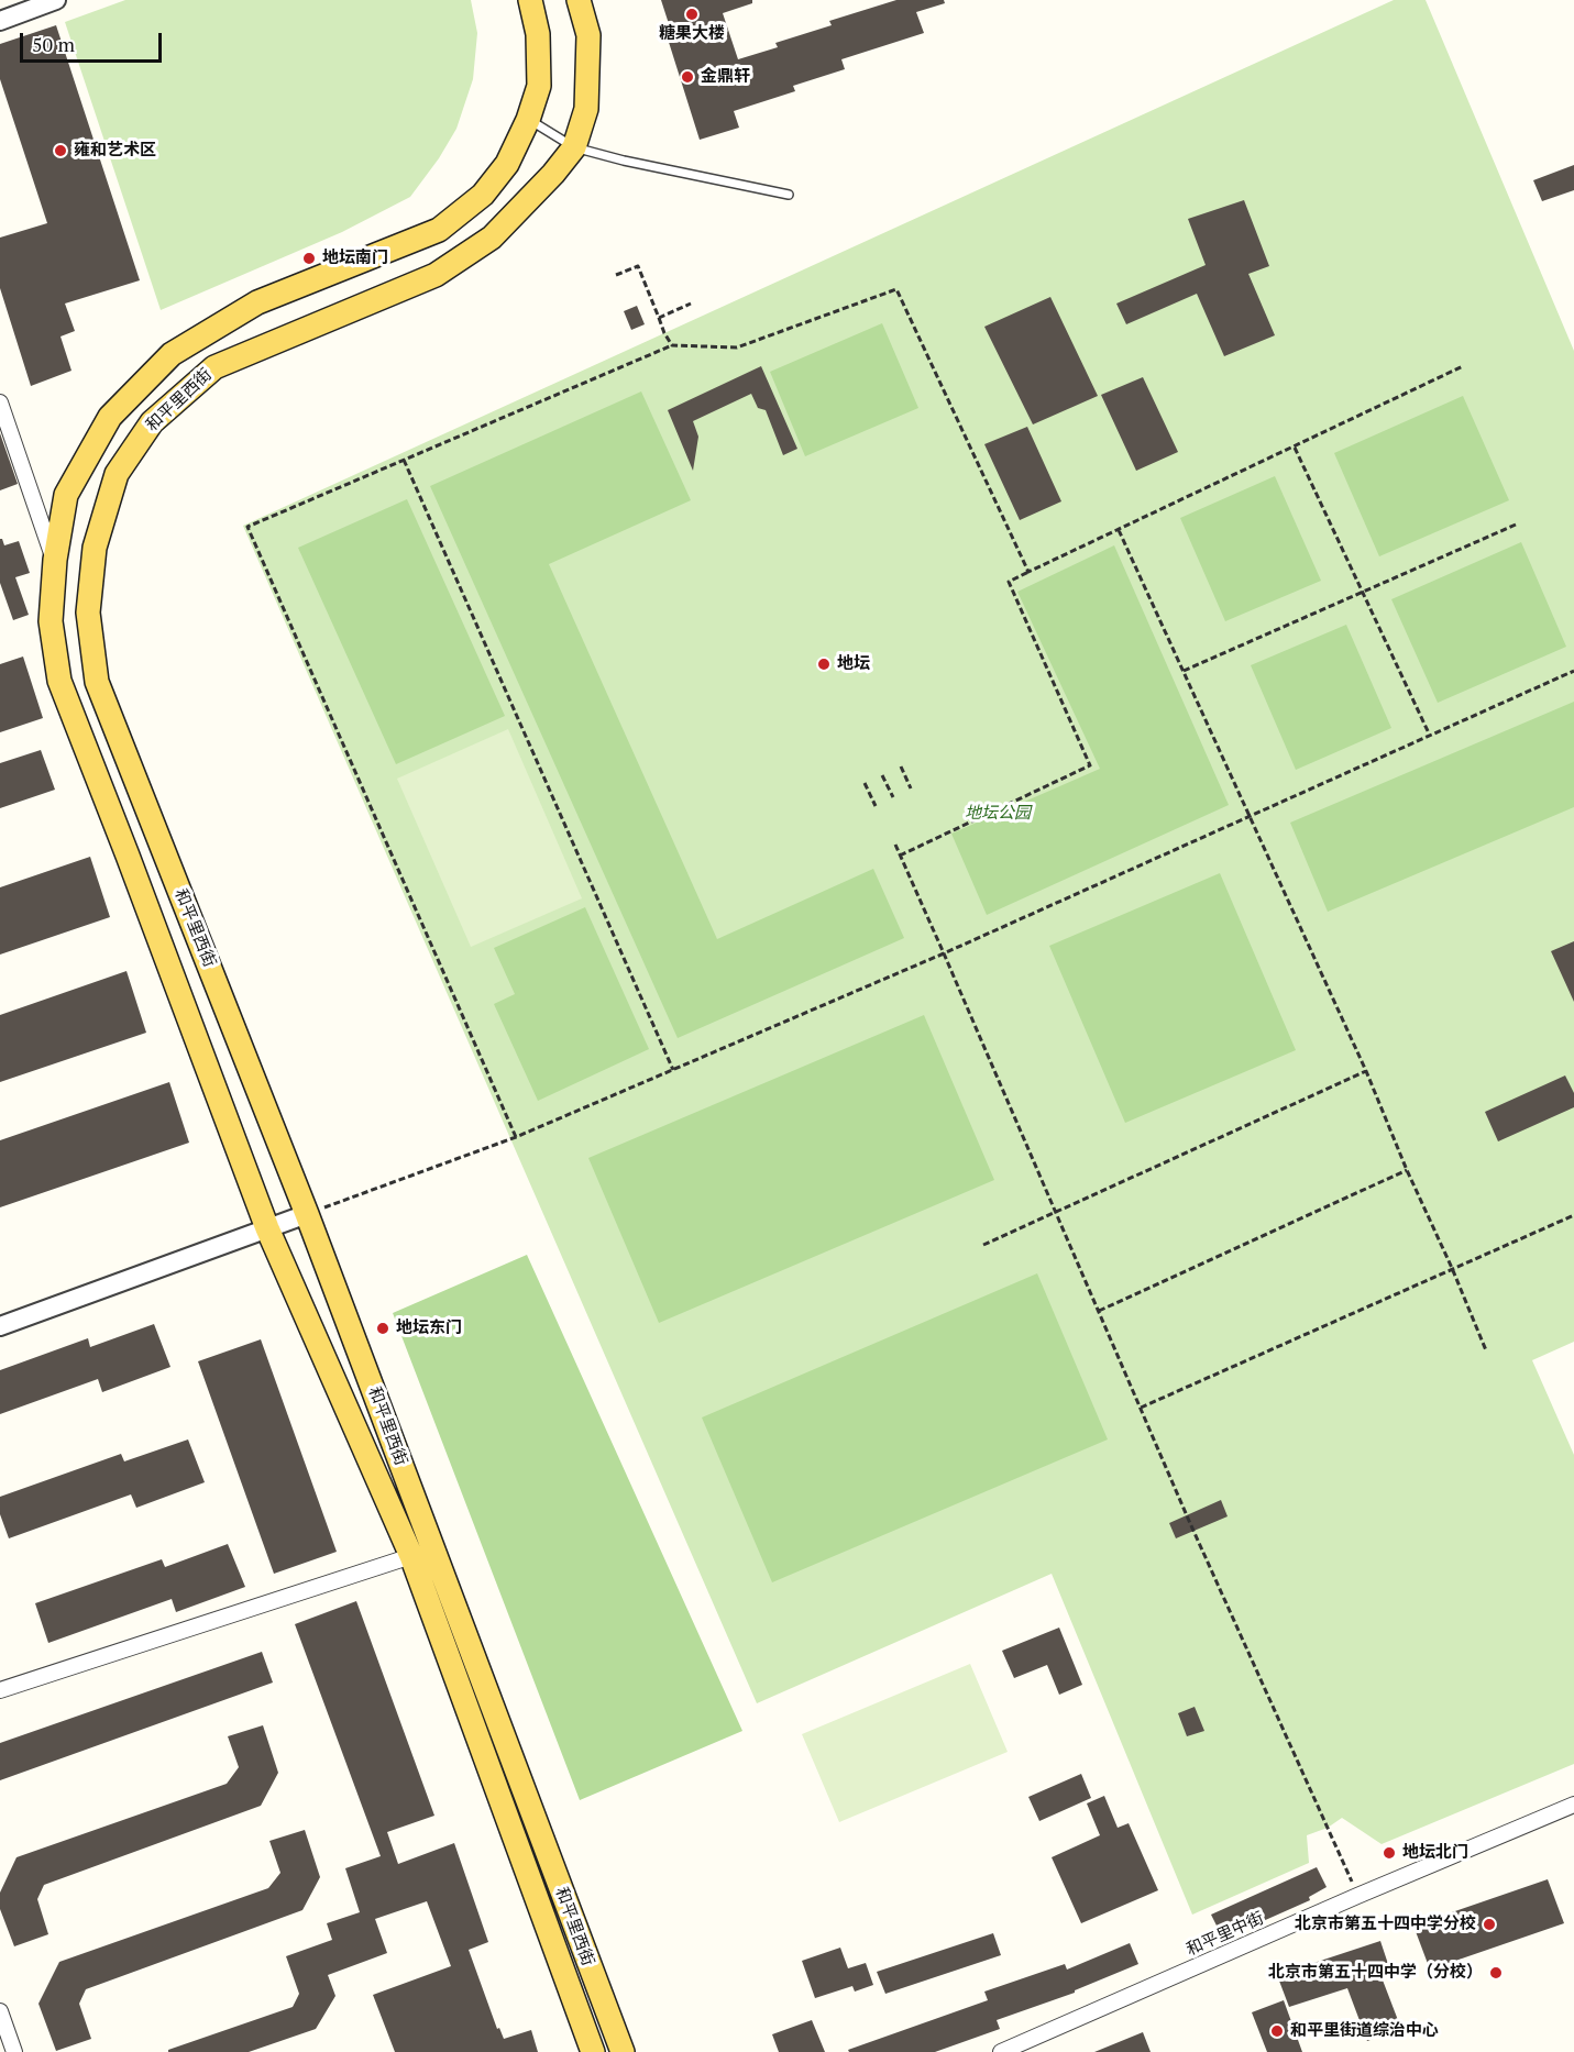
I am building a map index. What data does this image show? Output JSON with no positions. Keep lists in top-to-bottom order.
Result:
{
  "streets": {
    "main road": ["和平里西街"],
    "street": ["和平里中街"]
  },
  "parks": ["地坛公园"],
  "places": [
    "糖果大楼",
    "金鼎轩",
    "雍和艺术区",
    "地坛南门",
    "地坛",
    "地坛东门",
    "地坛北门",
    "北京市第五十四中学分校",
    "北京市第五十四中学（分校）",
    "和平里街道综治中心"
  ],
  "scale_bar": "50 m"
}
